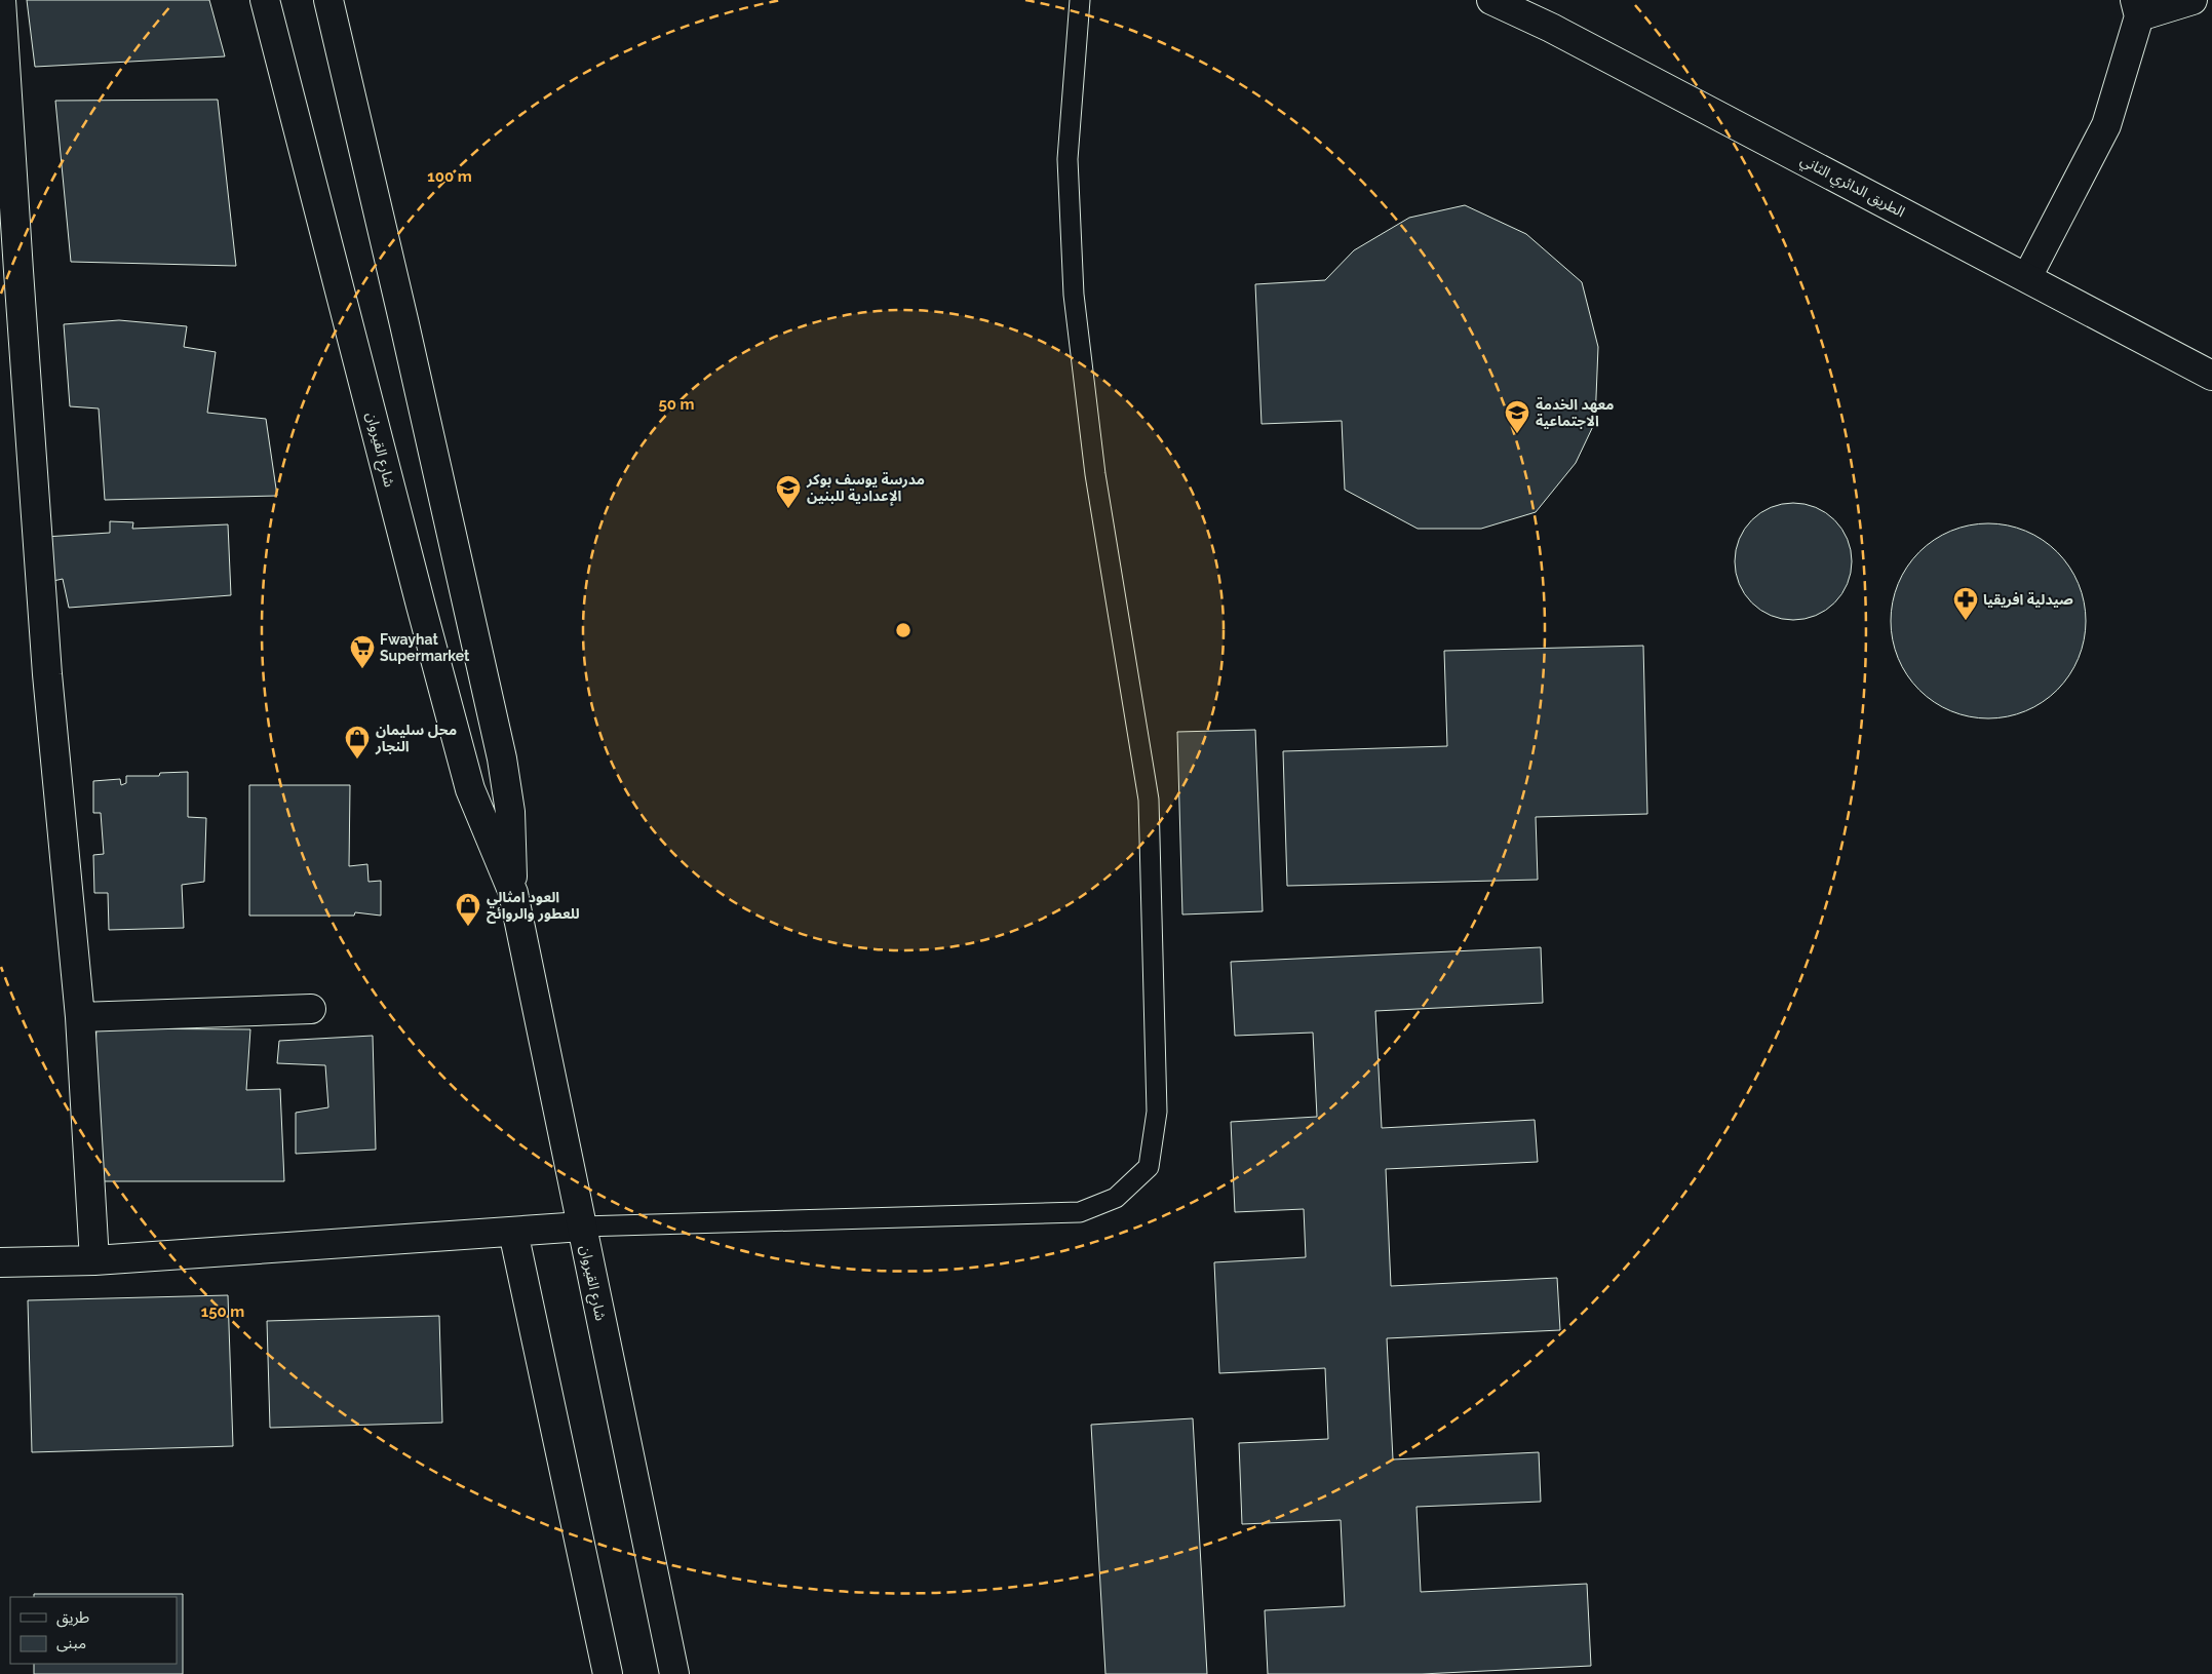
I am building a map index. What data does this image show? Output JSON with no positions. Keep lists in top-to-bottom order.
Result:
{
  "streets": {
    "main road": ["الطريق الدائري الثاني", "شارع القيروان"]
  },
  "places": {
    "school or university": ["معهد الخدمة الاجتماعية", "مدرسة يوسف بوكر الإعدادية للبنين"],
    "pharmacy": ["صيدلية افريقيا"],
    "supermarket": ["Fwayhat Supermarket"],
    "shop": ["محل سليمان النجار", "العود امثالي للعطور والروائح"]
  },
  "legend": ["طريق", "مبنى"],
  "rings": ["100 m", "50 m", "150 m"]
}
